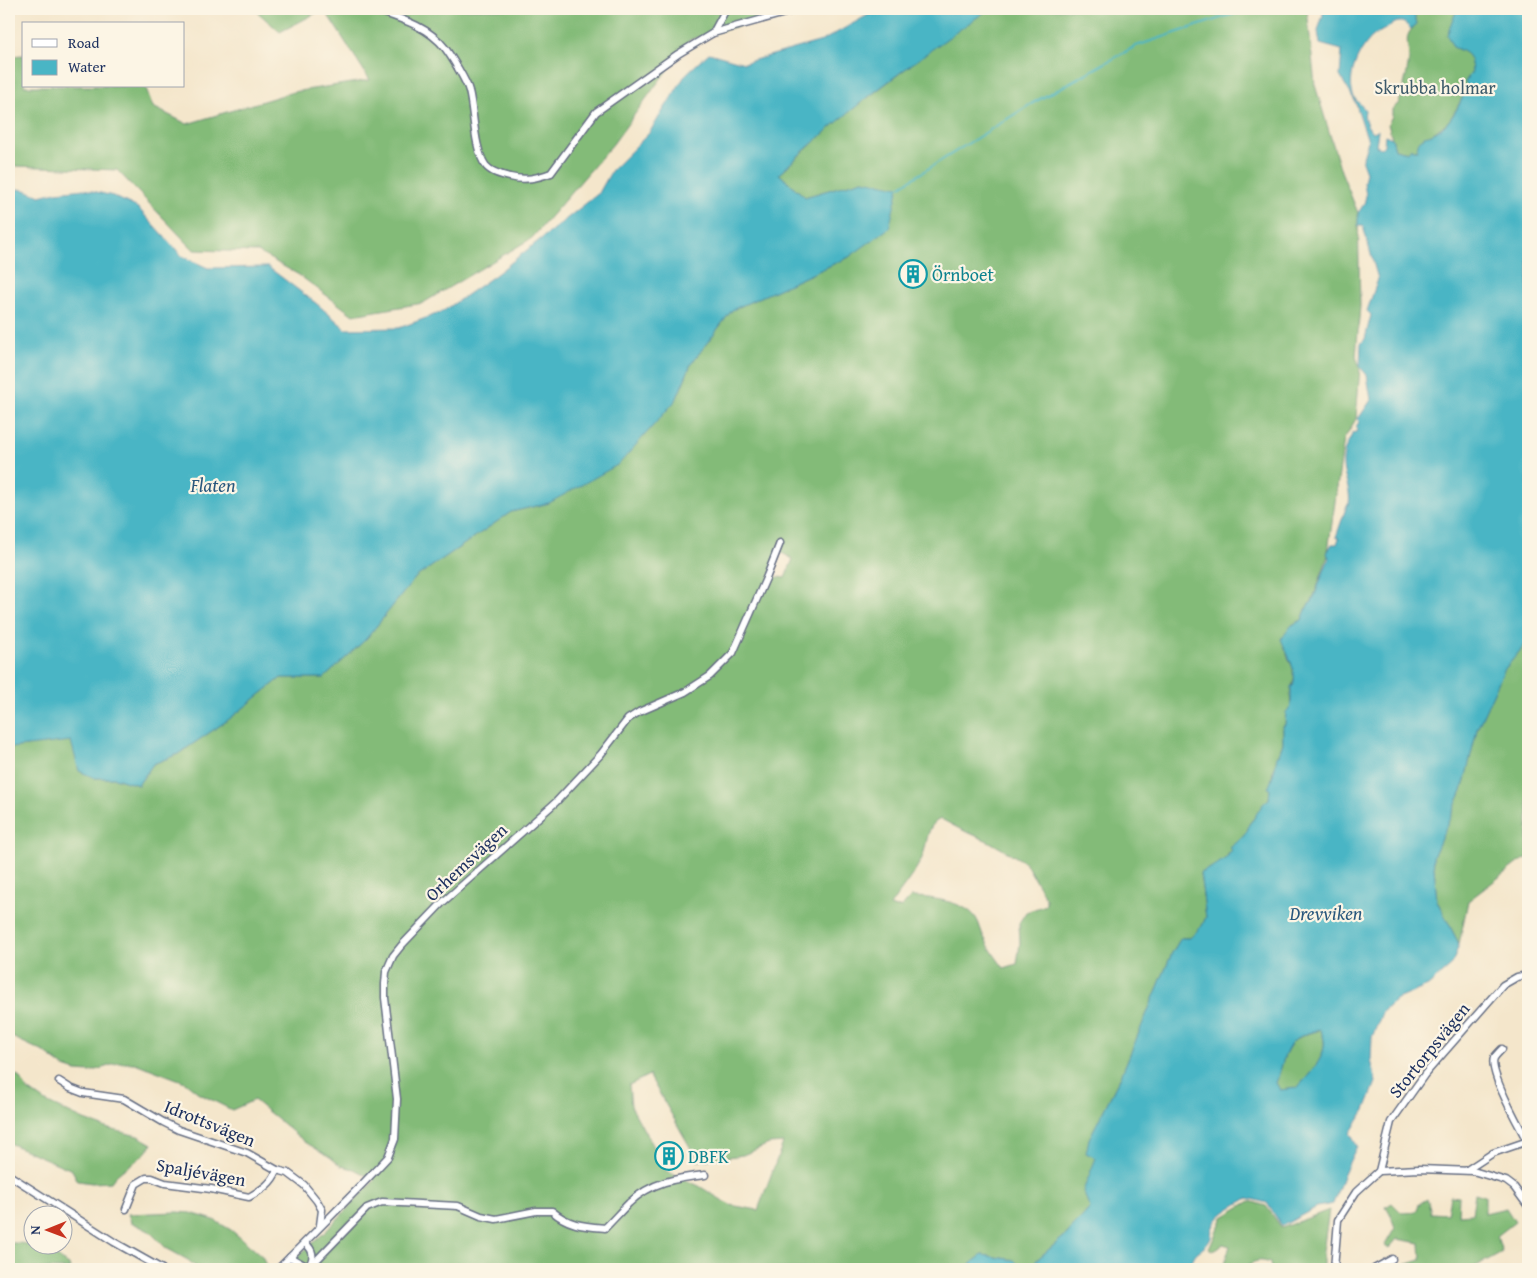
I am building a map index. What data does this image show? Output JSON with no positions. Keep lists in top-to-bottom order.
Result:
{
  "streets": {
    "street": [
      "Orhemsvägen",
      "Stortorpsvägen",
      "Idrottsvägen",
      "Spaljévägen"
    ]
  },
  "crossings": [
    ["Orhemsvägen", "Idrottsvägen"],
    ["Idrottsvägen", "Spaljévägen"]
  ],
  "water": ["Flaten", "Drevviken"],
  "parks": ["Skrubba holmar"],
  "places": {
    "building": ["Örnboet", "DBFK"]
  },
  "legend": ["Road", "Water"],
  "north": "left"
}
